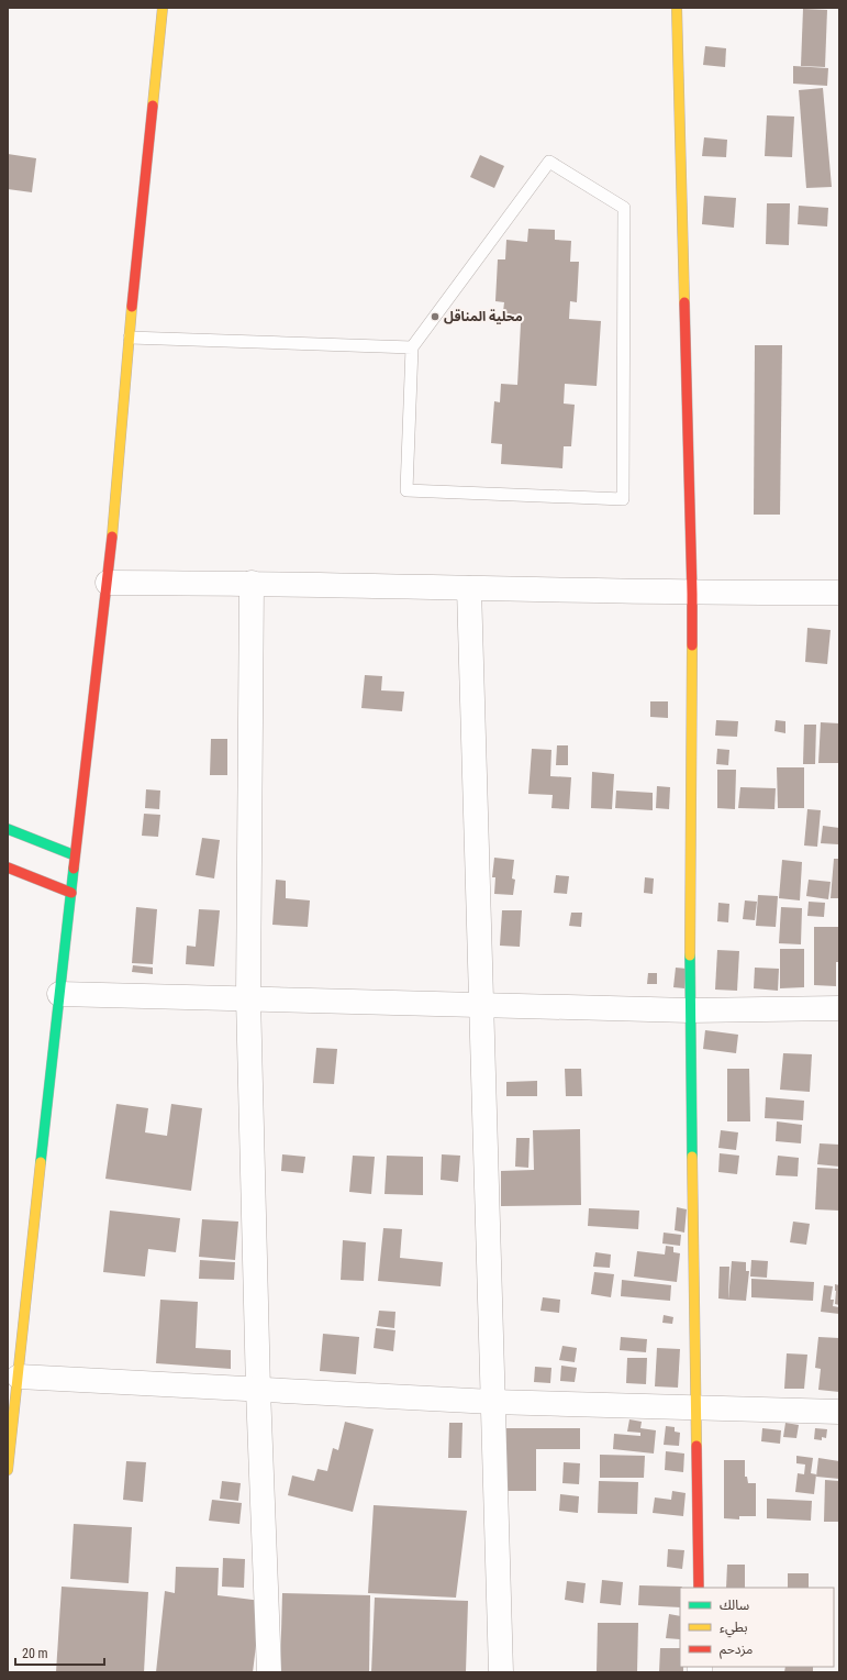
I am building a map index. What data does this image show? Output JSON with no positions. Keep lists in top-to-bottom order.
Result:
{
  "places": ["محلية المناقل"],
  "legend": ["سالك", "بطيء", "مزدحم"],
  "scale_bar": "20 m"
}
